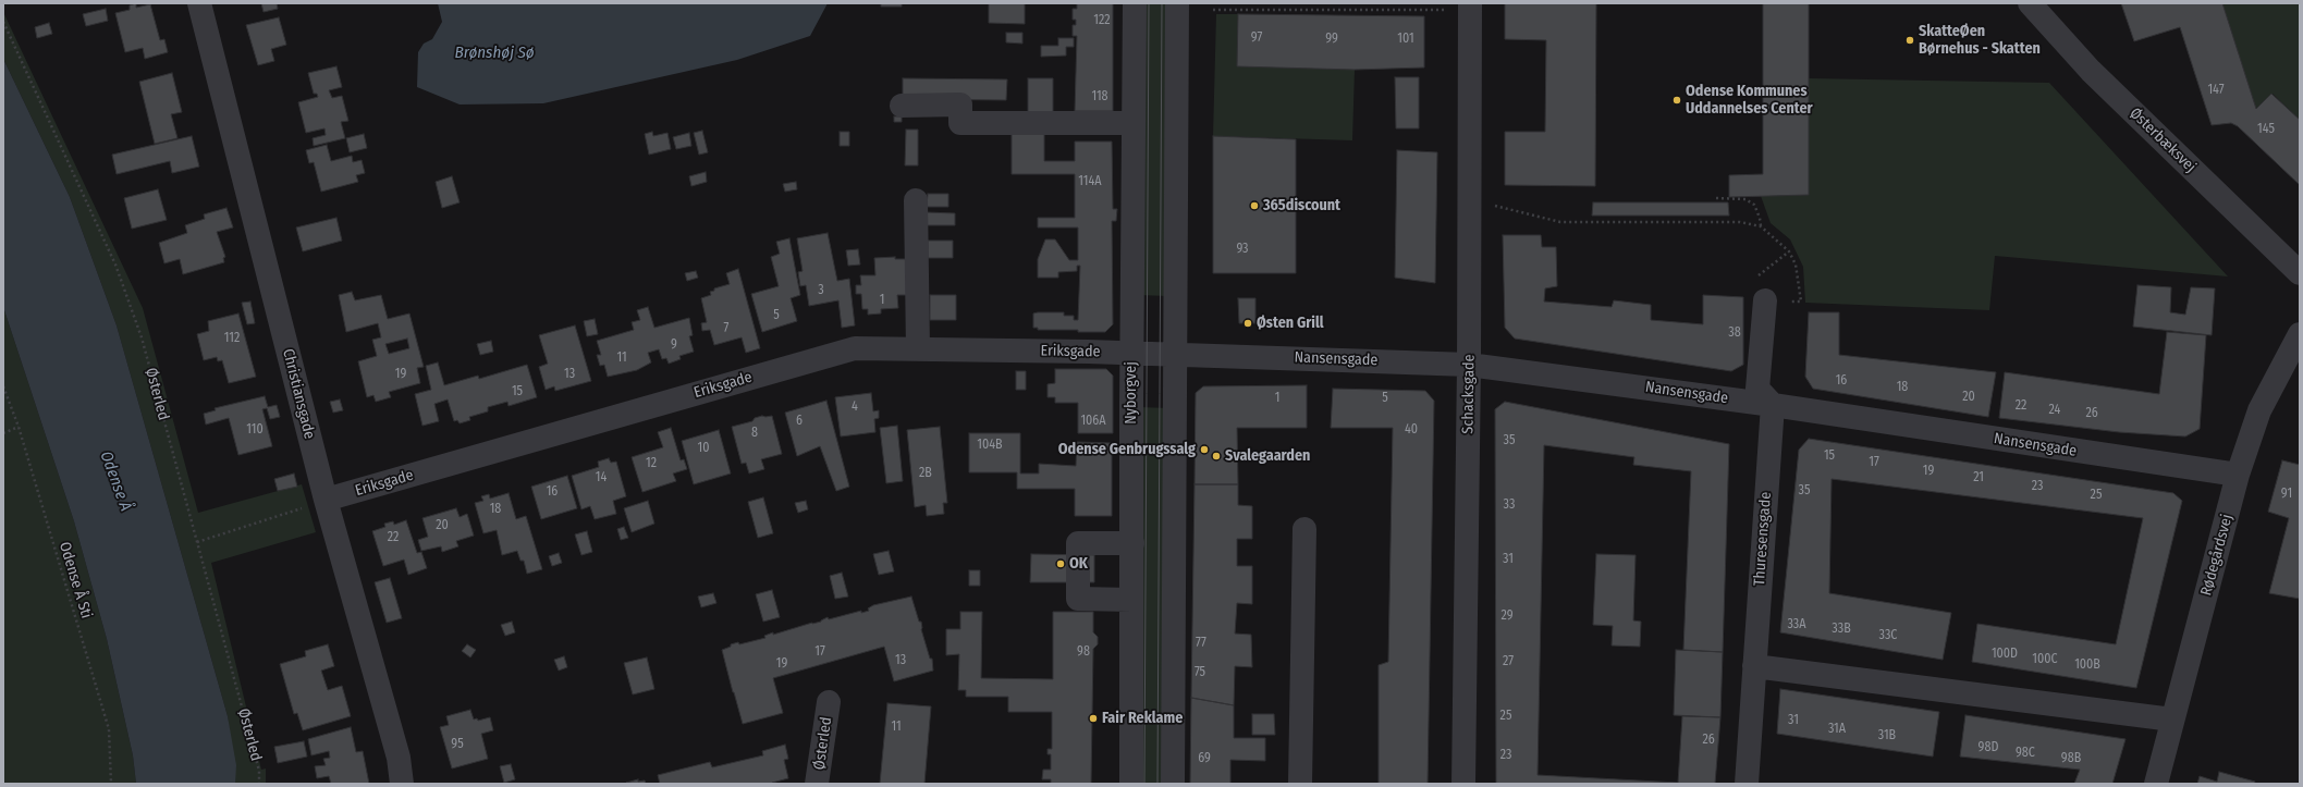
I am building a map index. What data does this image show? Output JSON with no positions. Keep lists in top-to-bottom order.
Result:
{
  "streets": {
    "street": [
      "Østerbæksvej",
      "Eriksgade",
      "Nansensgade",
      "Nyborgvej",
      "Østerled",
      "Christiansgade",
      "Schacksgade",
      "Thuresensgade",
      "Rødegårdsvej"
    ],
    "path": ["Odense Å Sti"]
  },
  "crossings": [
    ["Eriksgade", "Nansensgade"],
    ["Eriksgade", "Nyborgvej"],
    ["Eriksgade", "Christiansgade"],
    ["Nansensgade", "Nyborgvej"],
    ["Nansensgade", "Schacksgade"],
    ["Nansensgade", "Thuresensgade"],
    ["Nansensgade", "Rødegårdsvej"]
  ],
  "water": ["Brønshøj Sø", "Odense Å"],
  "places": [
    "SkatteØen Børnehus - Skatten",
    "Odense Kommunes Uddannelses Center",
    "365discount",
    "Østen Grill",
    "Odense Genbrugssalg",
    "Svalegaarden",
    "OK",
    "Fair Reklame"
  ],
  "house_numbers": [
    "122",
    "97",
    "99",
    "101",
    "147",
    "118",
    "145",
    "114A",
    "93",
    "3",
    "1",
    "5",
    "7",
    "38",
    "112",
    "9",
    "11",
    "19",
    "13",
    "16",
    "18",
    "15",
    "20",
    "1",
    "5",
    "22",
    "4",
    "24",
    "26",
    "6",
    "106A",
    "110",
    "40",
    "8",
    "35",
    "104B",
    "10",
    "15",
    "17",
    "12",
    "19",
    "2B",
    "14",
    "21",
    "23",
    "35",
    "16",
    "91",
    "25",
    "33",
    "18",
    "20",
    "22",
    "31",
    "29",
    "33A",
    "33B",
    "33C",
    "77",
    "17",
    "98",
    "100D",
    "100C",
    "13",
    "27",
    "19",
    "100B",
    "75",
    "25",
    "31",
    "11",
    "31A",
    "31B",
    "26",
    "95",
    "98D",
    "98C",
    "23",
    "69",
    "98B"
  ]
}
